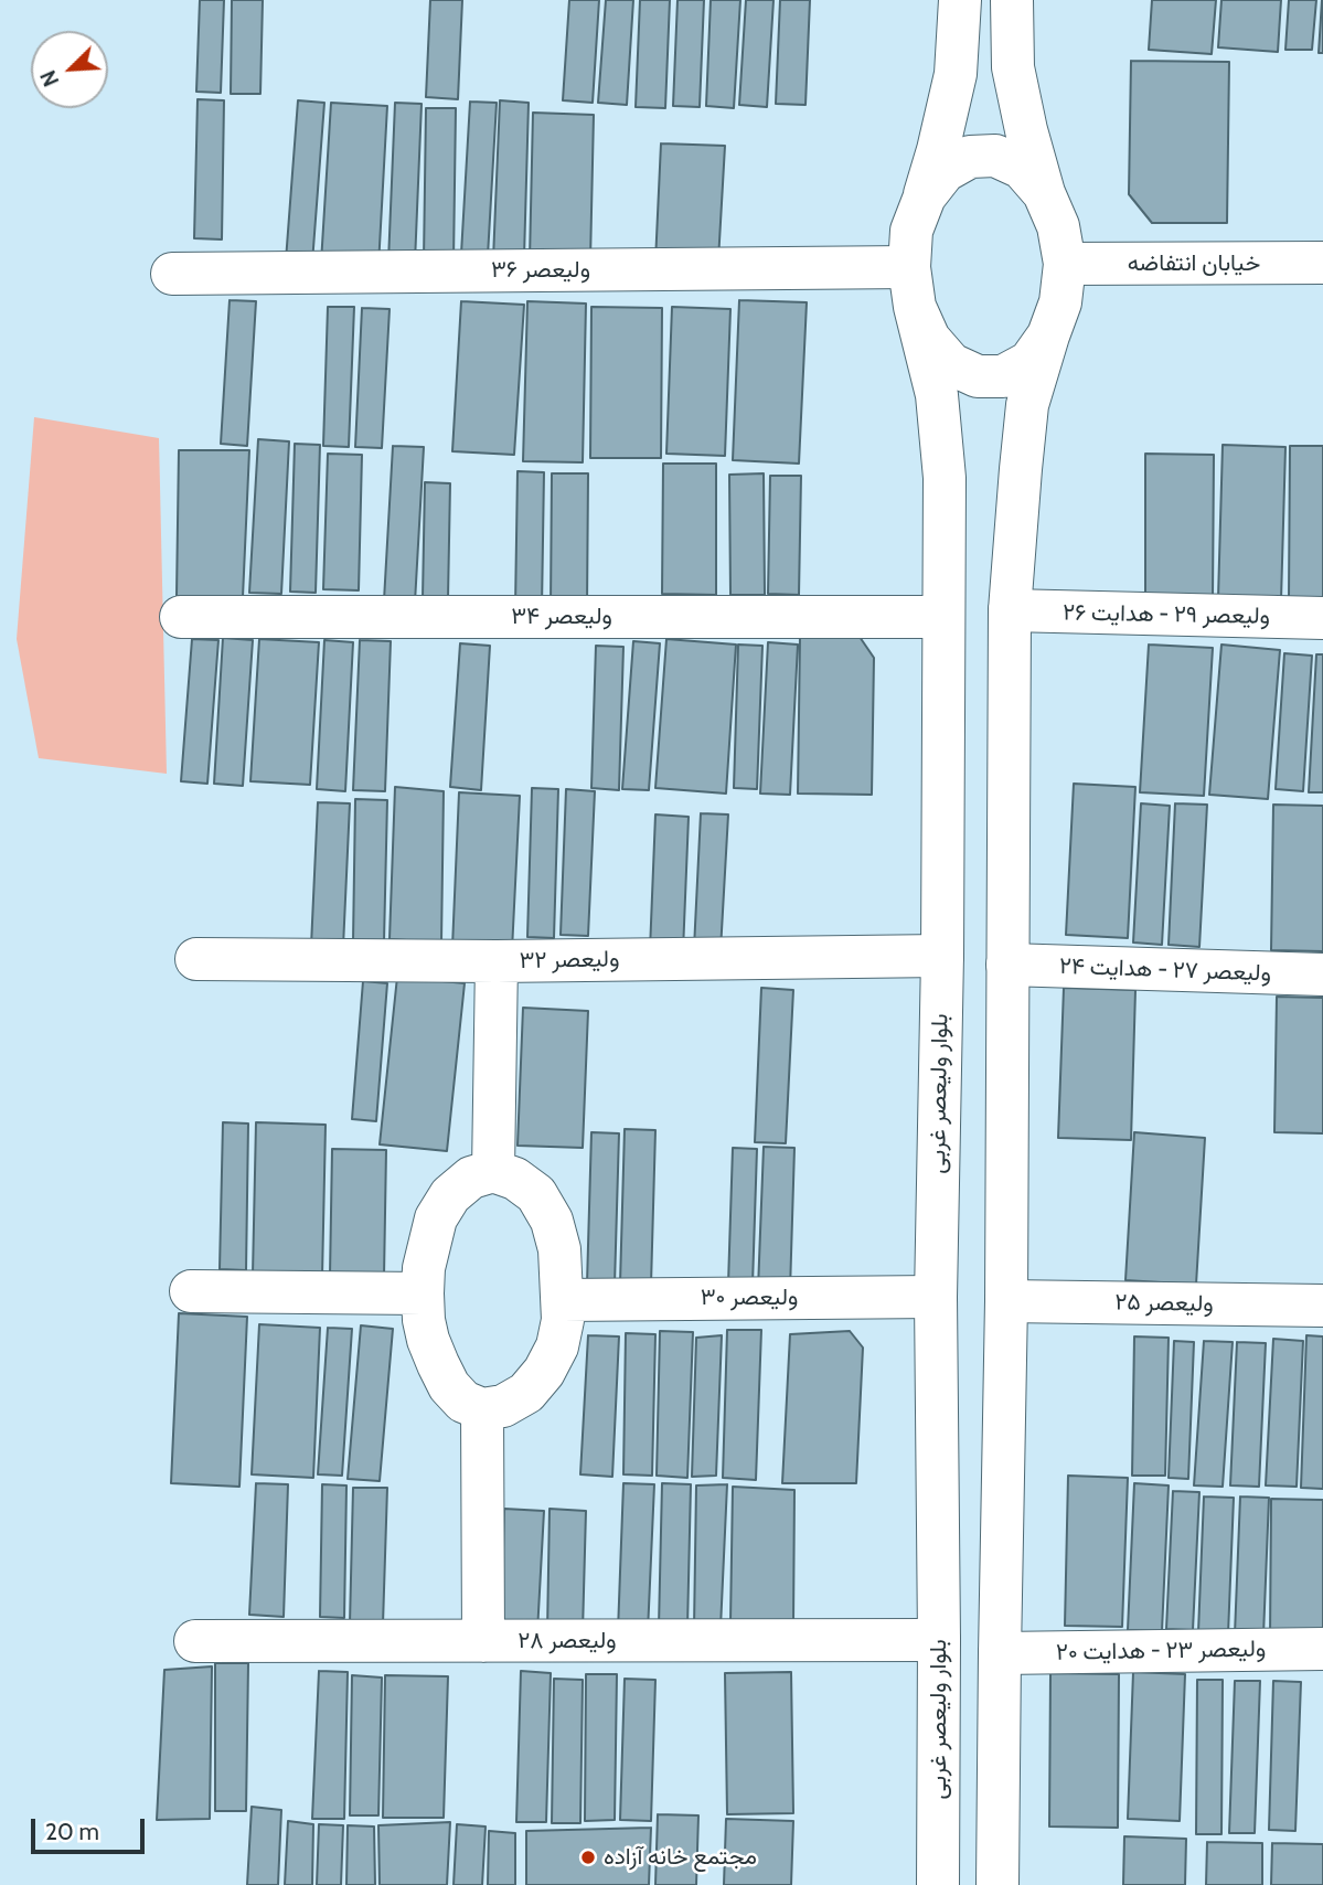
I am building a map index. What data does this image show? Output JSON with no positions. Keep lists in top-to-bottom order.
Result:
{
  "streets": {
    "street": [
      "خیابان انتفاضه",
      "ولیعصر ۳۶",
      "ولیعصر ۲۹ - هدایت ۲۶",
      "ولیعصر ۳۴",
      "ولیعصر ۳۲",
      "ولیعصر ۲۷ - هدایت ۲۴",
      "بلوار ولیعصر غربی",
      "ولیعصر ۳۰",
      "ولیعصر ۲۵",
      "ولیعصر ۲۸",
      "ولیعصر ۲۳ - هدایت ۲۰"
    ]
  },
  "crossings": [
    ["خیابان انتفاضه", "ولیعصر ۳۶"],
    ["خیابان انتفاضه", "بلوار ولیعصر غربی"],
    ["ولیعصر ۳۶", "بلوار ولیعصر غربی"],
    ["ولیعصر ۳۴", "بلوار ولیعصر غربی"],
    ["ولیعصر ۳۲", "بلوار ولیعصر غربی"],
    ["بلوار ولیعصر غربی", "ولیعصر ۳۰"],
    ["بلوار ولیعصر غربی", "ولیعصر ۲۸"]
  ],
  "places": ["مجتمع خانه آزاده"],
  "scale_bar": "20 m",
  "north": "bottom left"
}
